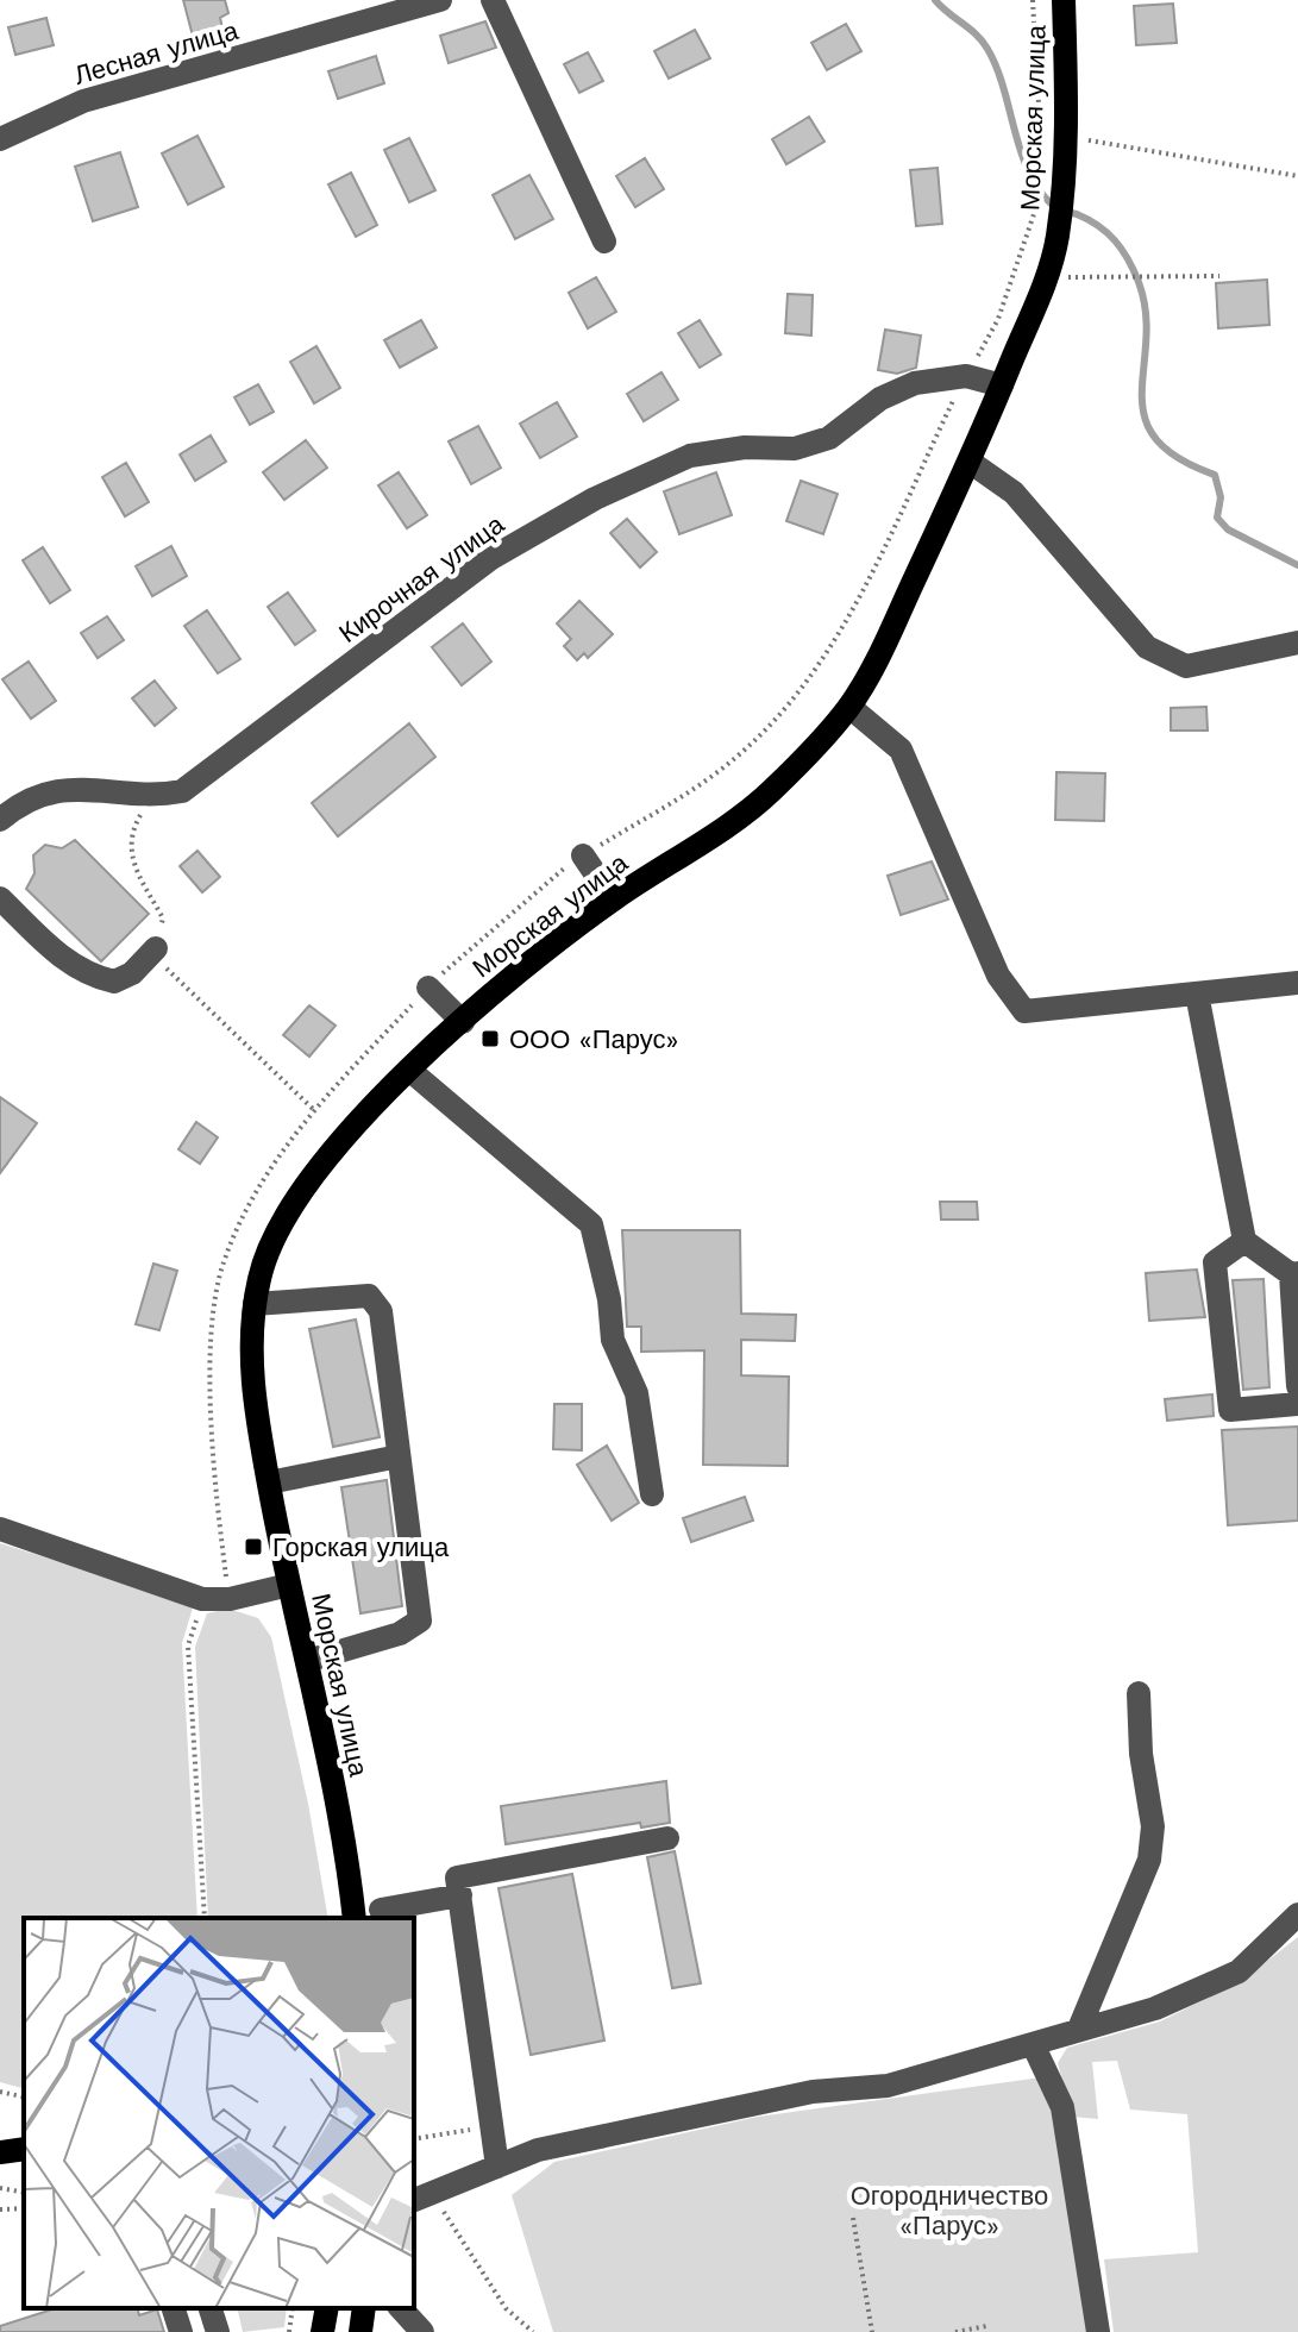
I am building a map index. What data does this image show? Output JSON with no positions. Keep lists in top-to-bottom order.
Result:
{
  "streets": {
    "main road": ["Морская улица"],
    "street": ["Лесная улица", "Кирочная улица"]
  },
  "crossings": [
    ["Морская улица", "Кирочная улица"]
  ],
  "parks": ["Огородничество «Парус»"],
  "places": {
    "transit": ["ООО «Парус»", "Горская улица"]
  }
}
